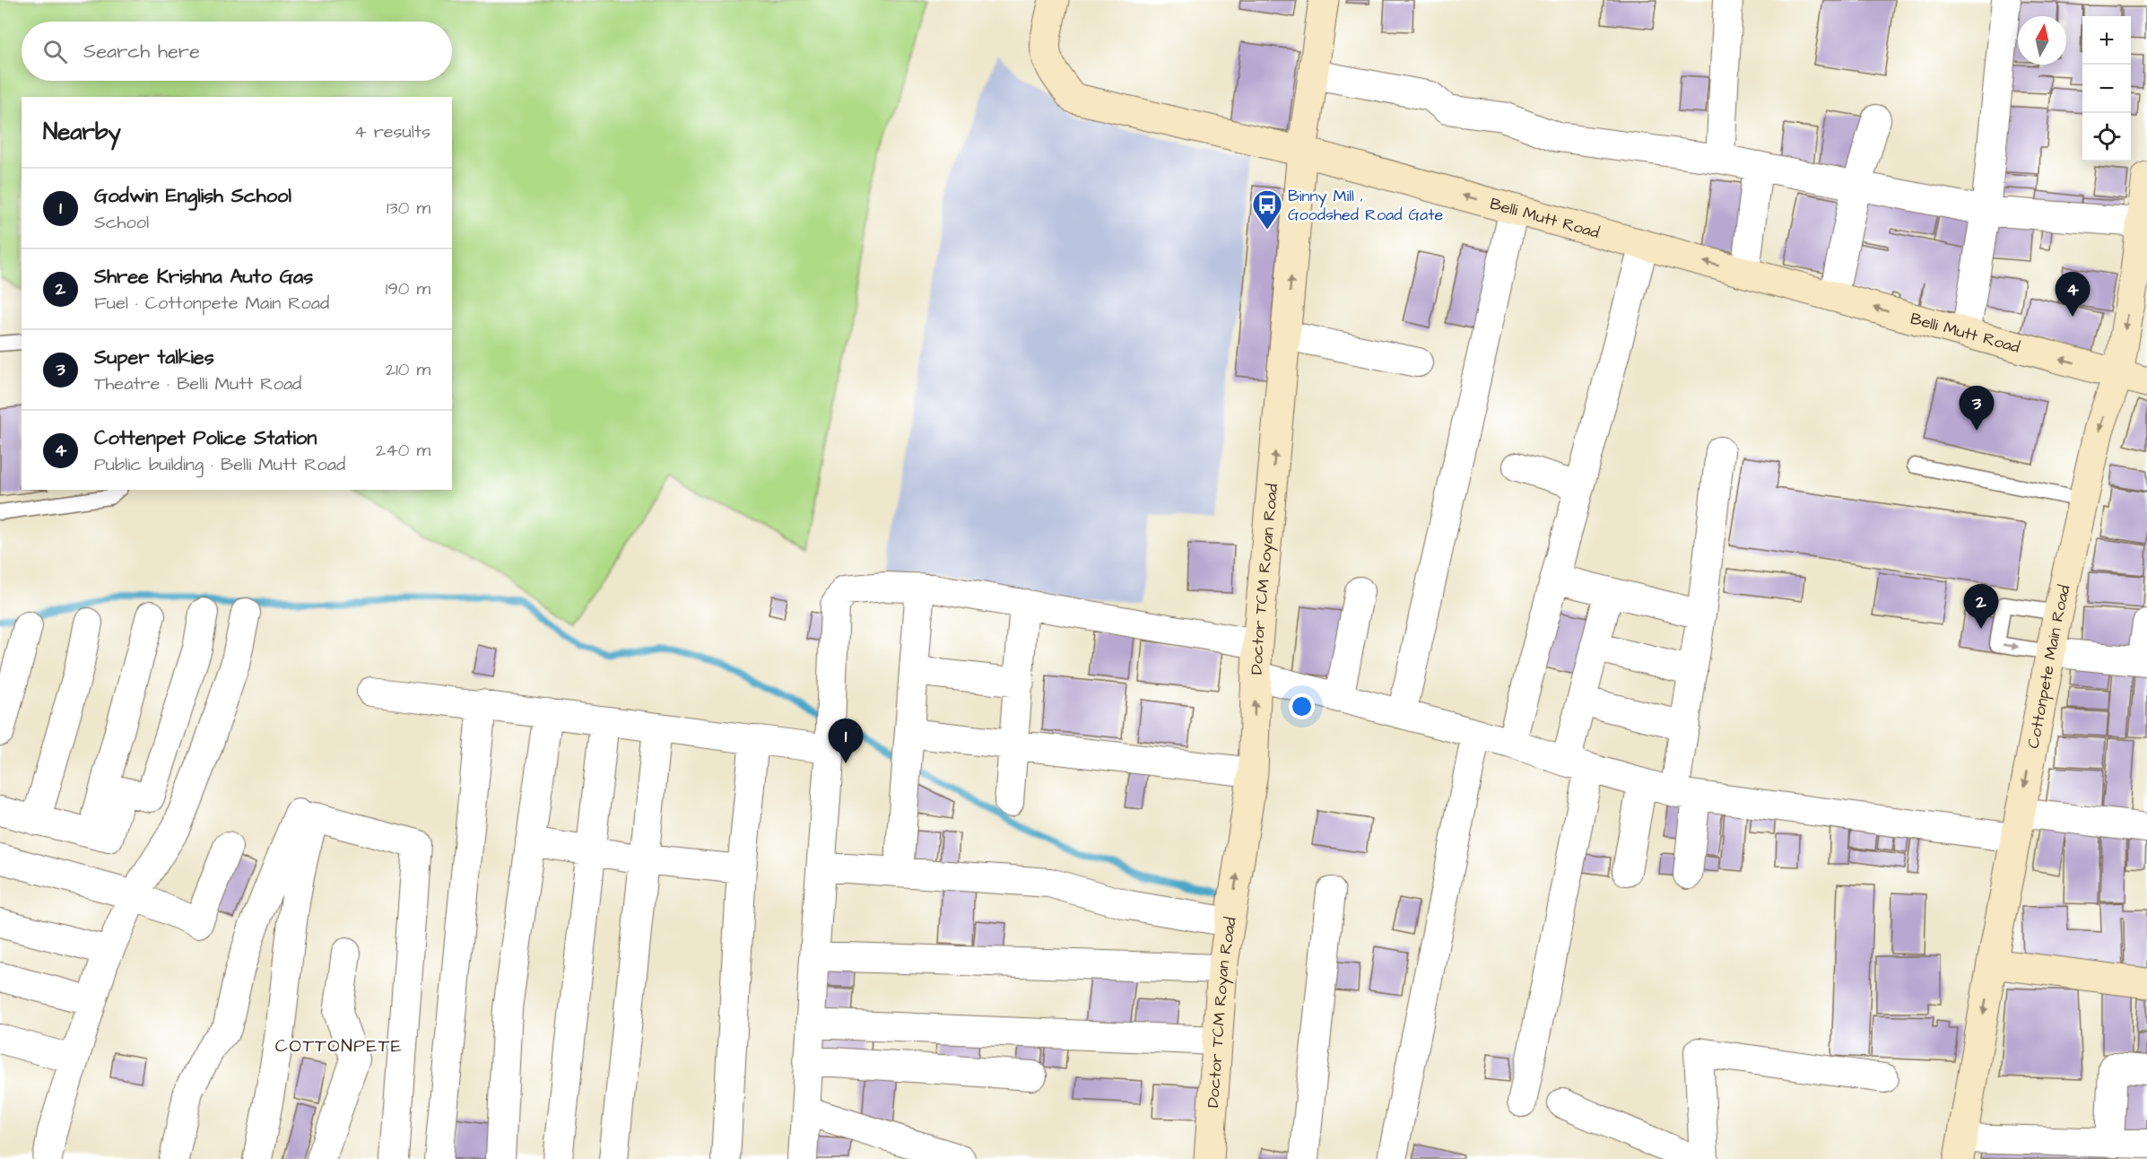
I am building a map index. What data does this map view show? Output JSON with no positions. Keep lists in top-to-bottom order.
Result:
{
  "streets": {
    "main road": ["Belli Mutt Road", "Doctor TCM Royan Road", "Cottonpete Main Road"]
  },
  "crossings": [
    ["Belli Mutt Road", "Doctor TCM Royan Road"],
    ["Belli Mutt Road", "Cottonpete Main Road"]
  ],
  "one_way": ["Belli Mutt Road", "Doctor TCM Royan Road", "Cottonpete Main Road"],
  "districts": ["COTTONPETE"],
  "places": {
    "bus stop": ["Binny Mill , Goodshed Road Gate"]
  },
  "north": "top",
  "page": {
    "map_buttons": ["+", "−"],
    "search": "Search here",
    "heading": ["Nearby", "4 results"],
    "list": [
      {
        "mark": "1",
        "name": "Godwin English School",
        "note": "School",
        "value": "130 m"
      },
      {
        "mark": "2",
        "name": "Shree Krishna Auto Gas",
        "note": "Fuel · Cottonpete Main Road",
        "value": "190 m"
      },
      {
        "mark": "3",
        "name": "Super talkies",
        "note": "Theatre · Belli Mutt Road",
        "value": "210 m"
      },
      {
        "mark": "4",
        "name": "Cottenpet Police Station",
        "note": "Public building · Belli Mutt Road",
        "value": "240 m"
      }
    ],
    "pins": [
      "4",
      "3",
      "2",
      "1"
    ]
  }
}
